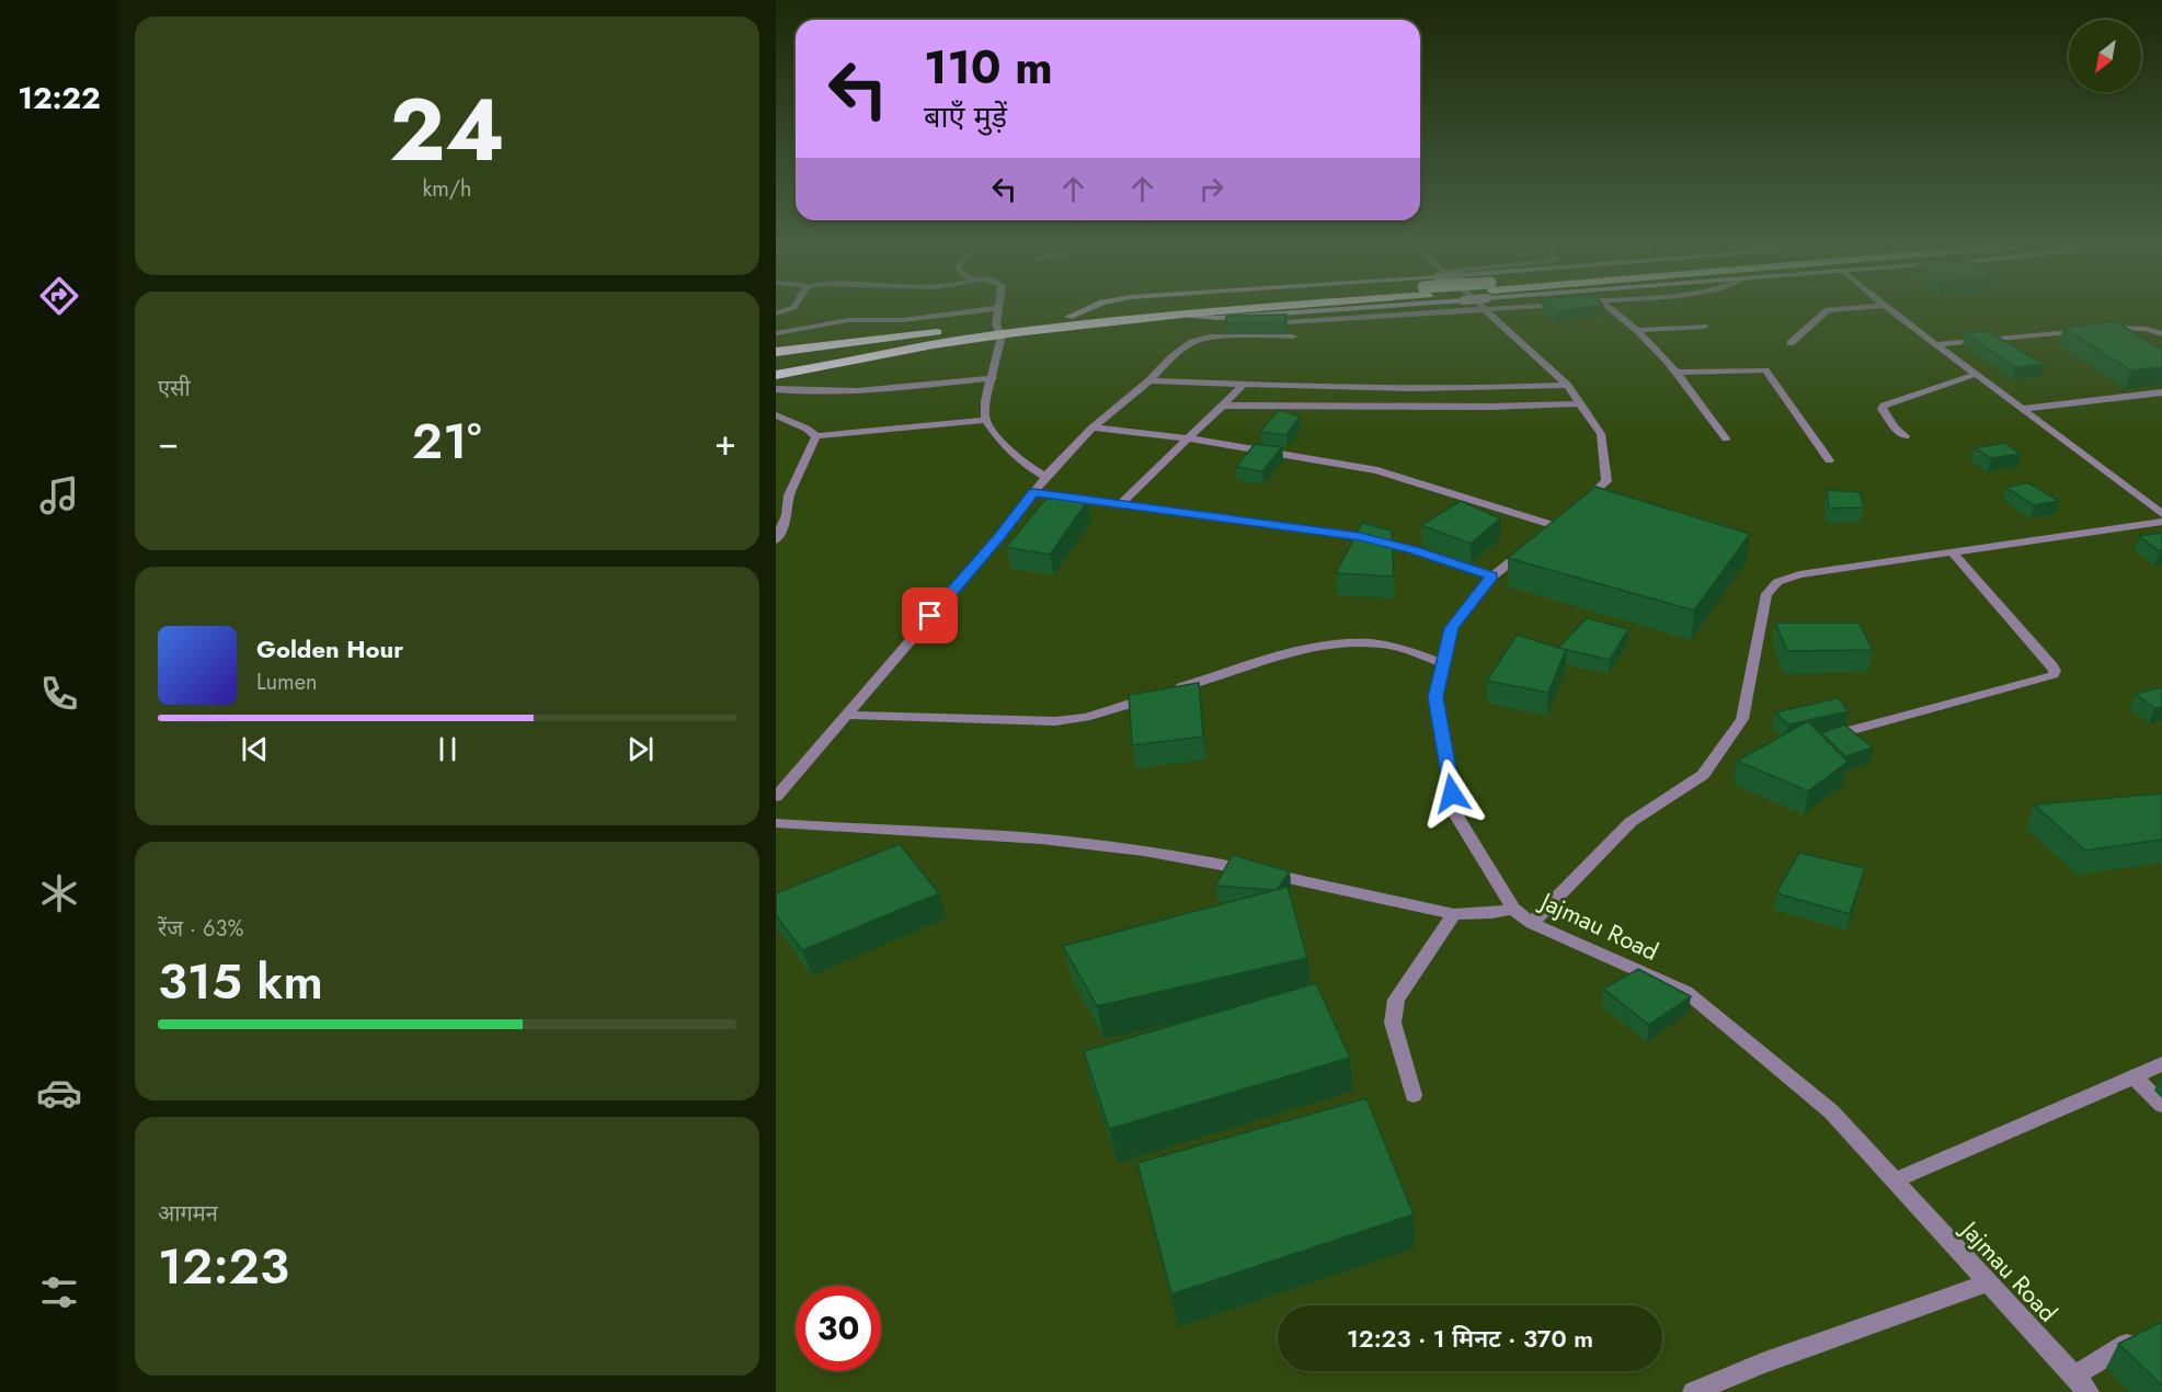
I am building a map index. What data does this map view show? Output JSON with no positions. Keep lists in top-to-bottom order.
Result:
{
  "streets": {
    "street": ["Jajmau Road"]
  },
  "north": "bottom left",
  "page": {
    "tabs": "12:22",
    "tile": [
      ["24", "km/h"],
      "एसी",
      ["रेंज · 63%", "315 km"],
      ["आगमन", "12:23"]
    ],
    "turn": ["110 m", "बाएँ मुड़ें"],
    "heat": ["−", "21°", "+"],
    "song": ["Golden Hour", "Lumen"],
    "limit": "30",
    "trip": "12:23 · 1 मिनट · 370 m"
  }
}
